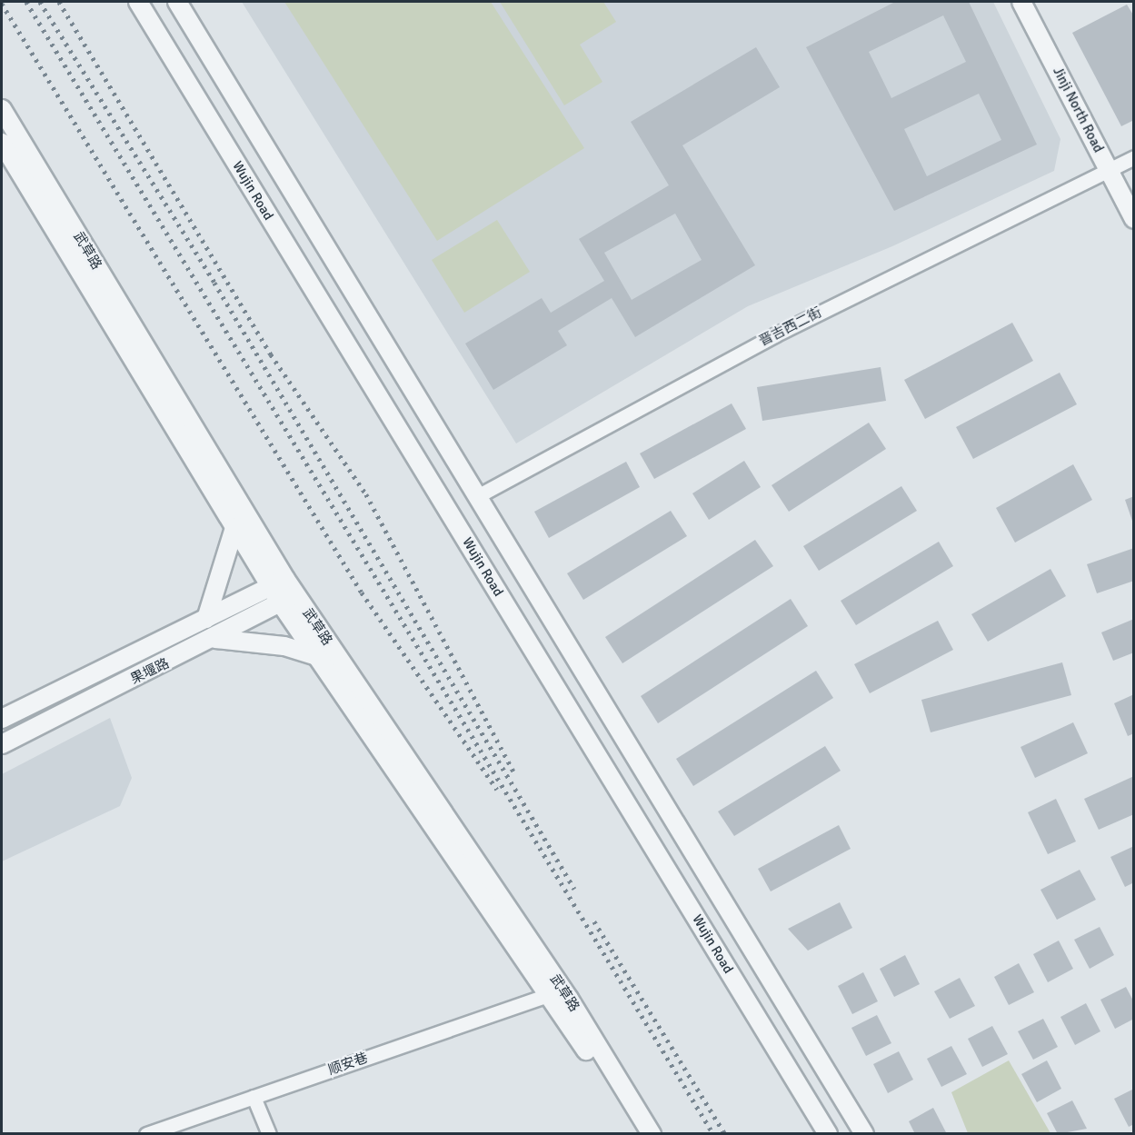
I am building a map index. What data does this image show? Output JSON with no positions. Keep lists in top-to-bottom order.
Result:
{
  "streets": {
    "street": [
      "Jinji North Road",
      "Wujin Road",
      "武草路",
      "晋吉西二街",
      "果堰路",
      "顺安巷"
    ]
  },
  "crossings": [
    ["Jinji North Road", "晋吉西二街"],
    ["武草路", "果堰路"],
    ["武草路", "顺安巷"]
  ]
}
